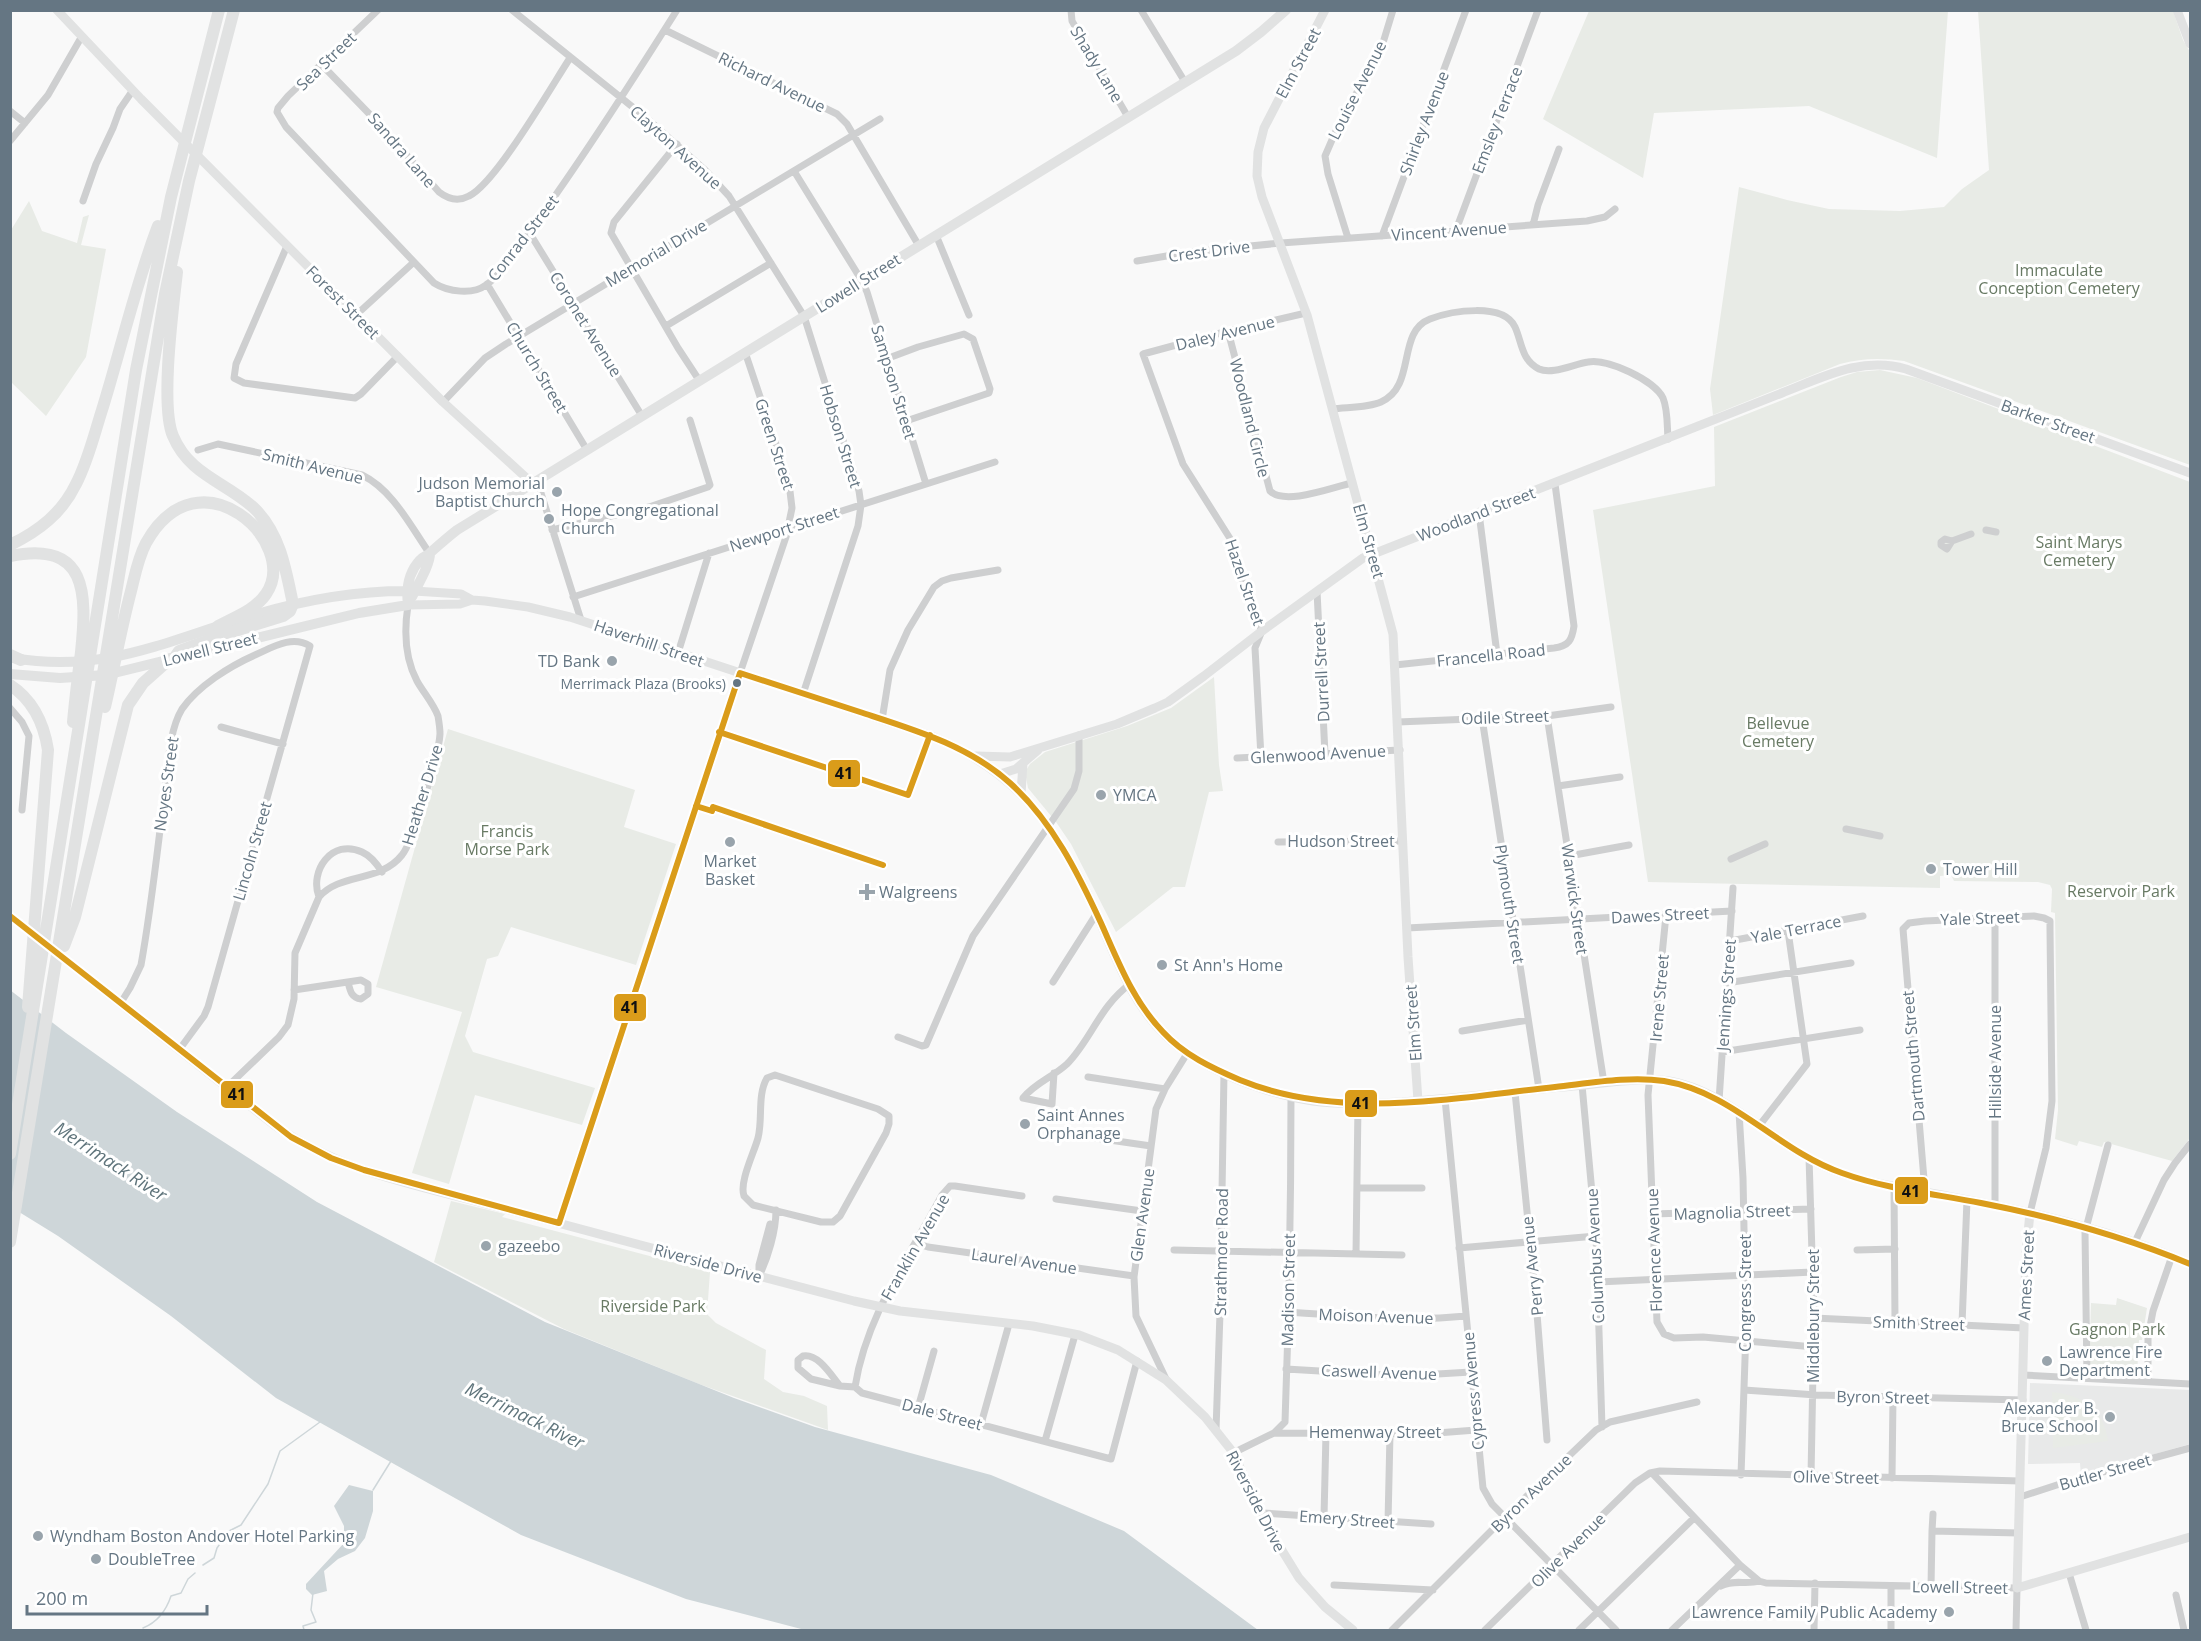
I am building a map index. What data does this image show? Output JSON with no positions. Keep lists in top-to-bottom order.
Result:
{
  "streets": {
    "main road": [
      "Elm Street",
      "Lowell Street",
      "Forest Street",
      "Barker Street",
      "Woodland Street",
      "Haverhill Street",
      "Riverside Drive",
      "Ames Street"
    ],
    "street": [
      "Sea Street",
      "Shady Lane",
      "Richard Avenue",
      "Louise Avenue",
      "Emsley Terrace",
      "Shirley Avenue",
      "Clayton Avenue",
      "Sandra Lane",
      "Vincent Avenue",
      "Conrad Street",
      "Crest Drive",
      "Memorial Drive",
      "Coronet Avenue",
      "Daley Avenue",
      "Church Street",
      "Sampson Street",
      "Woodland Circle",
      "Hobson Street",
      "Green Street",
      "Smith Avenue",
      "Newport Street",
      "Hazel Street",
      "Francella Road",
      "Durrell Street",
      "Odile Street",
      "Glenwood Avenue",
      "Noyes Street",
      "Heather Drive",
      "Hudson Street",
      "Lincoln Street",
      "Warwick Street",
      "Plymouth Street",
      "Dawes Street",
      "Yale Street",
      "Yale Terrace",
      "Jennings Street",
      "Irene Street",
      "Dartmouth Street",
      "Hillside Avenue",
      "Magnolia Street",
      "Glen Avenue",
      "Franklin Avenue",
      "Florence Avenue",
      "Strathmore Road",
      "Columbus Avenue",
      "Laurel Avenue",
      "Perry Avenue",
      "Madison Street",
      "Congress Street",
      "Moison Avenue",
      "Middlebury Street",
      "Smith Street",
      "Caswell Avenue",
      "Cypress Avenue",
      "Byron Street",
      "Dale Street",
      "Hemenway Street",
      "Butler Street",
      "Olive Street",
      "Byron Avenue",
      "Emery Street",
      "Olive Avenue"
    ]
  },
  "crossings": [
    ["Sea Street", "Sandra Lane"],
    ["Sea Street", "Conrad Street"],
    ["Elm Street", "Vincent Avenue"],
    ["Elm Street", "Crest Drive"],
    ["Elm Street", "Daley Avenue"],
    ["Elm Street", "Woodland Circle"],
    ["Elm Street", "Woodland Street"],
    ["Elm Street", "Haverhill Street"],
    ["Elm Street", "Francella Road"],
    ["Elm Street", "Odile Street"],
    ["Elm Street", "Glenwood Avenue"],
    ["Elm Street", "Hudson Street"],
    ["Elm Street", "Dawes Street"],
    ["Shady Lane", "Lowell Street"],
    ["Richard Avenue", "Conrad Street"],
    ["Richard Avenue", "Memorial Drive"],
    ["Richard Avenue", "Lowell Street"],
    ["Louise Avenue", "Vincent Avenue"],
    ["Emsley Terrace", "Vincent Avenue"],
    ["Shirley Avenue", "Vincent Avenue"],
    ["Clayton Avenue", "Sandra Lane"],
    ["Clayton Avenue", "Conrad Street"],
    ["Clayton Avenue", "Memorial Drive"],
    ["Clayton Avenue", "Lowell Street"],
    ["Clayton Avenue", "Hobson Street"],
    ["Vincent Avenue", "Crest Drive"],
    ["Conrad Street", "Coronet Avenue"],
    ["Conrad Street", "Church Street"],
    ["Memorial Drive", "Forest Street"],
    ["Memorial Drive", "Coronet Avenue"],
    ["Memorial Drive", "Church Street"],
    ["Memorial Drive", "Sampson Street"],
    ["Lowell Street", "Forest Street"],
    ["Lowell Street", "Coronet Avenue"],
    ["Lowell Street", "Church Street"],
    ["Lowell Street", "Sampson Street"],
    ["Lowell Street", "Hobson Street"],
    ["Lowell Street", "Green Street"],
    ["Lowell Street", "Smith Avenue"],
    ["Lowell Street", "Haverhill Street"],
    ["Lowell Street", "Heather Drive"],
    ["Lowell Street", "Ames Street"],
    ["Forest Street", "Newport Street"],
    ["Forest Street", "Haverhill Street"],
    ["Daley Avenue", "Woodland Circle"],
    ["Daley Avenue", "Hazel Street"],
    ["Sampson Street", "Newport Street"],
    ["Barker Street", "Woodland Street"],
    ["Hobson Street", "Newport Street"],
    ["Hobson Street", "Haverhill Street"],
    ["Green Street", "Newport Street"],
    ["Green Street", "Haverhill Street"],
    ["Woodland Street", "Hazel Street"],
    ["Woodland Street", "Haverhill Street"],
    ["Woodland Street", "Francella Road"],
    ["Woodland Street", "Durrell Street"],
    ["Hazel Street", "Glenwood Avenue"],
    ["Haverhill Street", "Heather Drive"],
    ["Haverhill Street", "Warwick Street"],
    ["Haverhill Street", "Plymouth Street"],
    ["Haverhill Street", "Jennings Street"],
    ["Haverhill Street", "Irene Street"],
    ["Haverhill Street", "Dartmouth Street"],
    ["Haverhill Street", "Hillside Avenue"],
    ["Haverhill Street", "Glen Avenue"],
    ["Haverhill Street", "Florence Avenue"],
    ["Haverhill Street", "Strathmore Road"],
    ["Haverhill Street", "Columbus Avenue"],
    ["Haverhill Street", "Perry Avenue"],
    ["Haverhill Street", "Ames Street"],
    ["Haverhill Street", "Madison Street"],
    ["Haverhill Street", "Congress Street"],
    ["Haverhill Street", "Middlebury Street"],
    ["Haverhill Street", "Cypress Avenue"],
    ["Durrell Street", "Glenwood Avenue"],
    ["Odile Street", "Warwick Street"],
    ["Odile Street", "Plymouth Street"],
    ["Noyes Street", "Lincoln Street"],
    ["Noyes Street", "Riverside Drive"],
    ["Lincoln Street", "Riverside Drive"],
    ["Warwick Street", "Dawes Street"],
    ["Plymouth Street", "Dawes Street"],
    ["Dawes Street", "Jennings Street"],
    ["Dawes Street", "Irene Street"],
    ["Yale Street", "Dartmouth Street"],
    ["Yale Street", "Hillside Avenue"],
    ["Yale Street", "Ames Street"],
    ["Yale Terrace", "Jennings Street"],
    ["Irene Street", "Florence Avenue"],
    ["Magnolia Street", "Florence Avenue"],
    ["Magnolia Street", "Congress Street"],
    ["Magnolia Street", "Middlebury Street"],
    ["Glen Avenue", "Laurel Avenue"],
    ["Glen Avenue", "Riverside Drive"],
    ["Franklin Avenue", "Laurel Avenue"],
    ["Franklin Avenue", "Riverside Drive"],
    ["Florence Avenue", "Congress Street"],
    ["Strathmore Road", "Riverside Drive"],
    ["Columbus Avenue", "Byron Avenue"],
    ["Riverside Drive", "Dale Street"],
    ["Riverside Drive", "Emery Street"],
    ["Ames Street", "Smith Street"],
    ["Ames Street", "Byron Street"],
    ["Ames Street", "Butler Street"],
    ["Ames Street", "Olive Street"],
    ["Madison Street", "Moison Avenue"],
    ["Madison Street", "Caswell Avenue"],
    ["Madison Street", "Hemenway Street"],
    ["Congress Street", "Byron Street"],
    ["Congress Street", "Olive Street"],
    ["Moison Avenue", "Cypress Avenue"],
    ["Middlebury Street", "Smith Street"],
    ["Middlebury Street", "Byron Street"],
    ["Middlebury Street", "Olive Street"],
    ["Caswell Avenue", "Cypress Avenue"],
    ["Cypress Avenue", "Hemenway Street"],
    ["Cypress Avenue", "Byron Avenue"],
    ["Cypress Avenue", "Olive Avenue"],
    ["Olive Street", "Olive Avenue"]
  ],
  "water": ["Merrimack River"],
  "parks": [
    "Immaculate Conception Cemetery",
    "Saint Marys Cemetery",
    "Bellevue Cemetery",
    "Francis Morse Park",
    "Reservoir Park",
    "Riverside Park",
    "Gagnon Park"
  ],
  "places": {
    "other": [
      "Judson Memorial Baptist Church",
      "Hope Congregational Church",
      "TD Bank",
      "Merrimack Plaza (Brooks)",
      "YMCA",
      "Market Basket",
      "Tower Hill",
      "St Ann's Home",
      "Saint Annes Orphanage",
      "gazeebo",
      "Lawrence Fire Department",
      "Alexander B. Bruce School",
      "Wyndham Boston Andover Hotel Parking",
      "DoubleTree",
      "Lawrence Family Public Academy"
    ],
    "health": ["Walgreens"]
  },
  "lines": ["transit line 41"],
  "scale_bar": "200 m"
}
